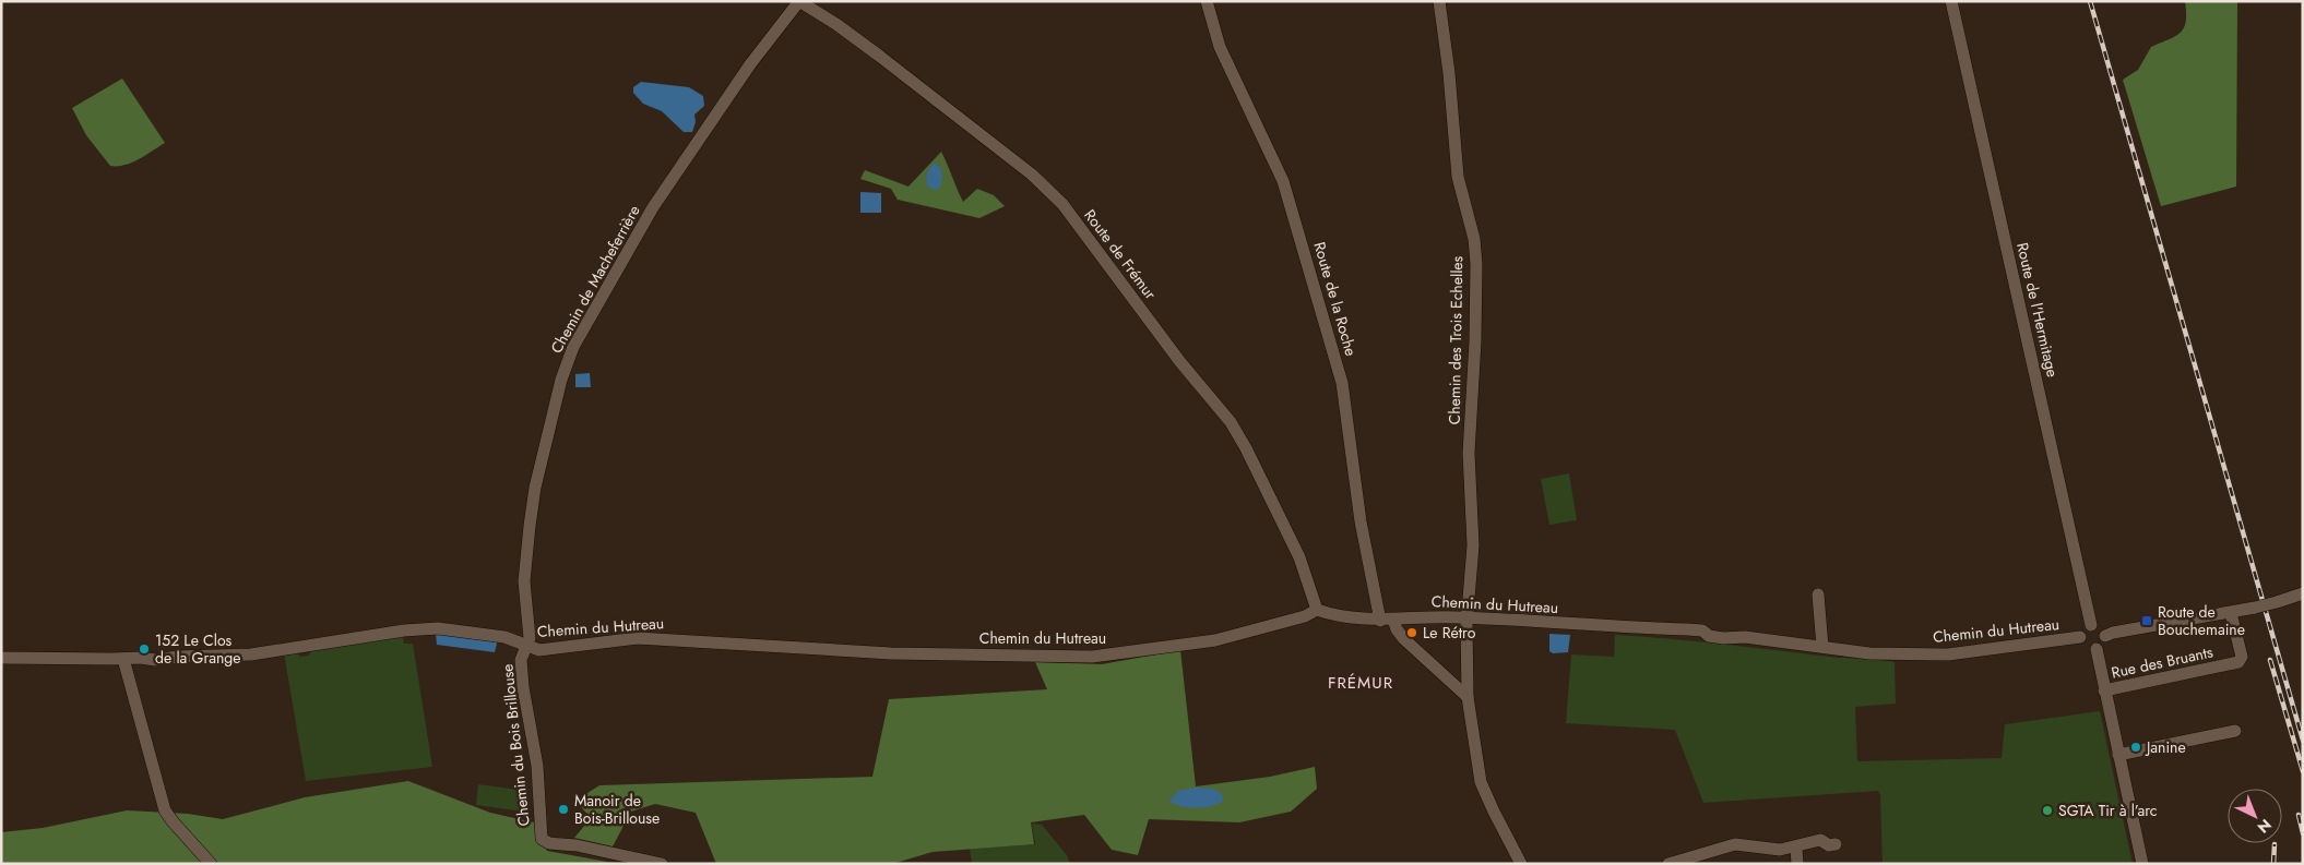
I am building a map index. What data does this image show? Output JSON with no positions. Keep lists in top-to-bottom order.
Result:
{
  "streets": {
    "street": [
      "Route de Frémur",
      "Chemin de Macheferrière",
      "Route de la Roche",
      "Route de l'Hermitage",
      "Chemin des Trois Echelles",
      "Chemin du Hutreau",
      "Rue des Bruants",
      "Chemin du Bois Brillouse"
    ]
  },
  "crossings": [
    ["Route de Frémur", "Chemin de Macheferrière"],
    ["Route de Frémur", "Chemin du Hutreau"],
    ["Chemin de Macheferrière", "Chemin du Hutreau"],
    ["Chemin de Macheferrière", "Chemin du Bois Brillouse"],
    ["Route de la Roche", "Chemin du Hutreau"],
    ["Chemin des Trois Echelles", "Chemin du Hutreau"],
    ["Chemin du Hutreau", "Chemin du Bois Brillouse"]
  ],
  "districts": ["FRÉMUR"],
  "places": {
    "transit": ["Route de Bouchemaine"],
    "other": [
      "Le Rétro",
      "152 Le Clos de la Grange",
      "Janine",
      "Manoir de Bois-Brillouse",
      "SGTA Tir à l’arc"
    ]
  },
  "north": "bottom right"
}
